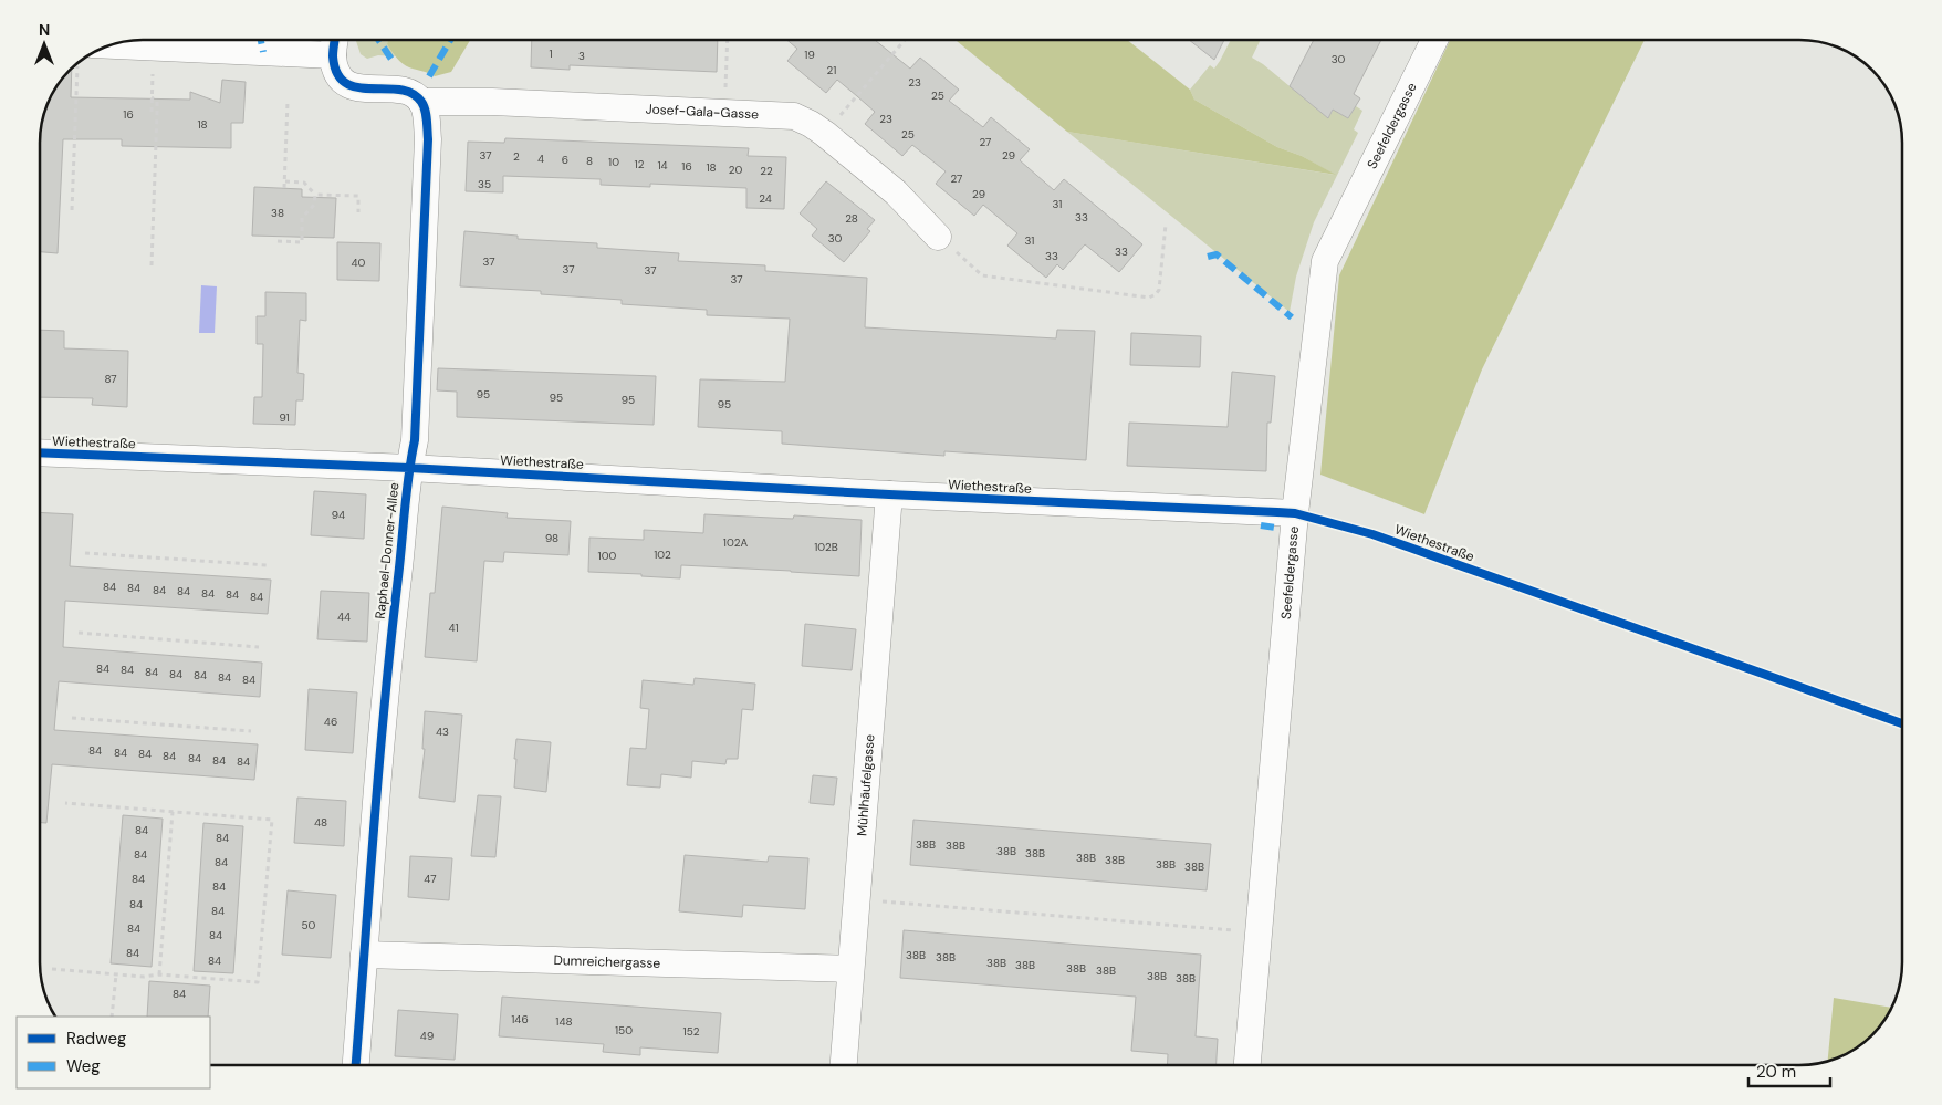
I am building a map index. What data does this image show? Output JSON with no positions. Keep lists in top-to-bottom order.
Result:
{
  "streets": {
    "street": [
      "Josef-Gala-Gasse",
      "Seefeldergasse",
      "Wiethestraße",
      "Raphael-Donner-Allee",
      "Mühlhäufelgasse",
      "Dumreichergasse"
    ]
  },
  "crossings": [
    ["Josef-Gala-Gasse", "Raphael-Donner-Allee"],
    ["Seefeldergasse", "Wiethestraße"],
    ["Wiethestraße", "Raphael-Donner-Allee"],
    ["Wiethestraße", "Mühlhäufelgasse"],
    ["Raphael-Donner-Allee", "Dumreichergasse"],
    ["Mühlhäufelgasse", "Dumreichergasse"]
  ],
  "house_numbers": [
    "1",
    "19",
    "3",
    "30",
    "21",
    "23",
    "25",
    "16",
    "23",
    "18",
    "25",
    "27",
    "37",
    "29",
    "2",
    "4",
    "6",
    "8",
    "10",
    "12",
    "14",
    "16",
    "18",
    "20",
    "22",
    "27",
    "35",
    "29",
    "24",
    "31",
    "38",
    "33",
    "28",
    "30",
    "31",
    "33",
    "33",
    "37",
    "40",
    "37",
    "37",
    "37",
    "87",
    "95",
    "95",
    "95",
    "95",
    "91",
    "94",
    "98",
    "102A",
    "102B",
    "102",
    "100",
    "84",
    "84",
    "84",
    "84",
    "84",
    "84",
    "84",
    "44",
    "41",
    "84",
    "84",
    "84",
    "84",
    "84",
    "84",
    "84",
    "46",
    "43",
    "84",
    "84",
    "84",
    "84",
    "84",
    "84",
    "84",
    "48",
    "84",
    "84",
    "38B",
    "38B",
    "38B",
    "38B",
    "84",
    "38B",
    "38B",
    "84",
    "38B",
    "38B",
    "84",
    "47",
    "84",
    "84",
    "84",
    "50",
    "84",
    "84",
    "84",
    "38B",
    "38B",
    "84",
    "38B",
    "38B",
    "38B",
    "38B",
    "38B",
    "38B",
    "84",
    "146",
    "148",
    "150",
    "152",
    "49"
  ],
  "legend": ["Radweg", "Weg"],
  "scale_bar": "20 m",
  "north": "top"
}
